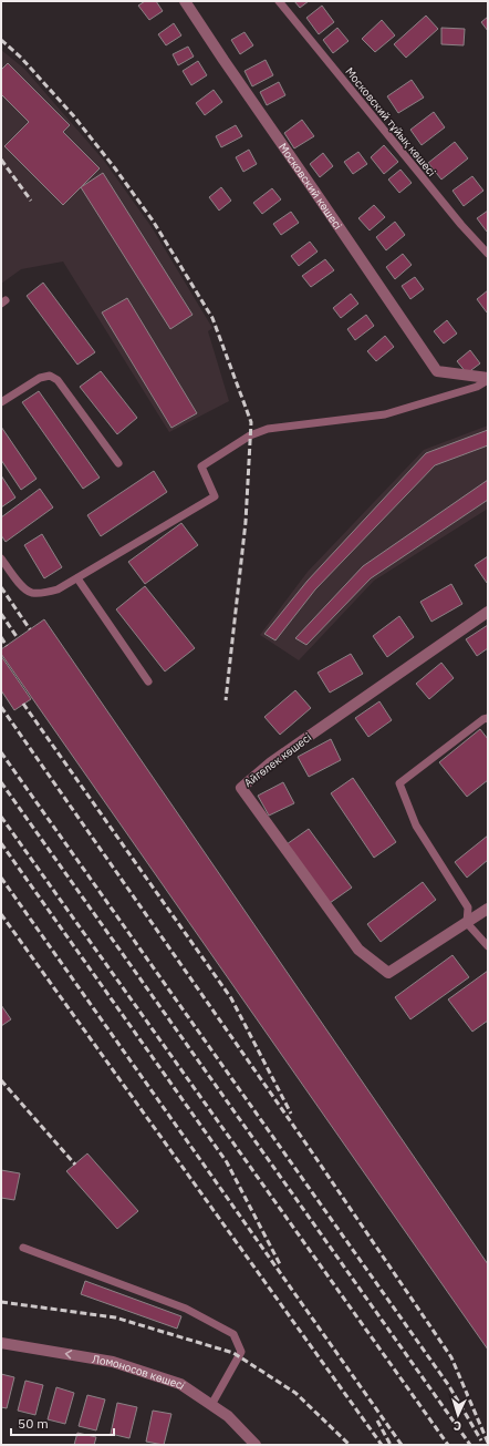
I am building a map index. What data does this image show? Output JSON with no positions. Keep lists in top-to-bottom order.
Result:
{
  "streets": {
    "street": ["Московский көшесі", "Айгөлек көшесі", "Ломоносов көшесі"],
    "lane": ["Московский тұйық көшесі"]
  },
  "one_way": ["Ломоносов көшесі"],
  "scale_bar": "50 m",
  "north": "bottom"
}
